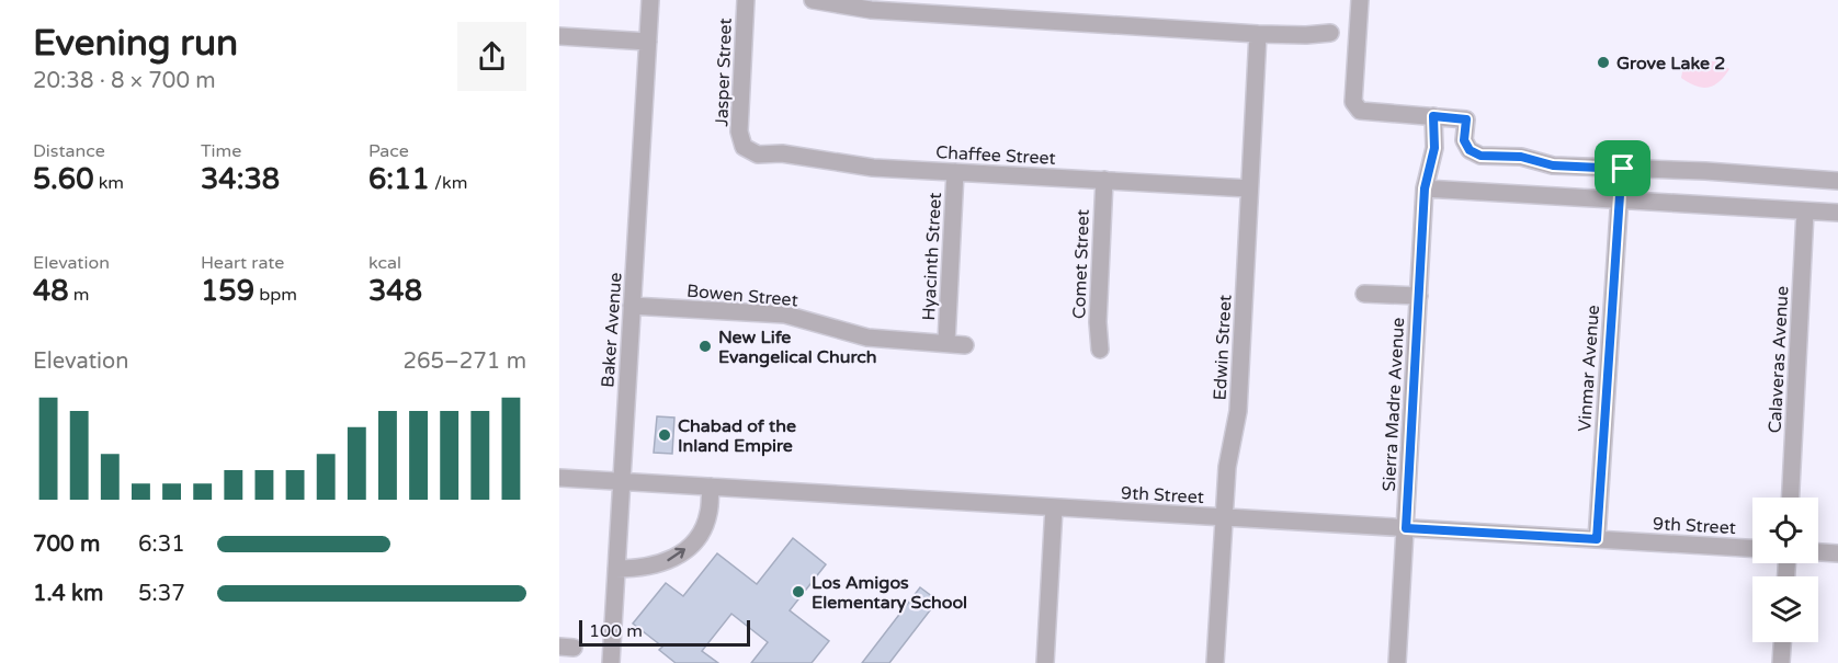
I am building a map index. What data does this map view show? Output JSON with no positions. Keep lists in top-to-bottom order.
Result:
{
  "streets": {
    "street": [
      "Jasper Street",
      "Chaffee Street",
      "Hyacinth Street",
      "Comet Street",
      "Bowen Street",
      "Baker Avenue",
      "Edwin Street",
      "Calaveras Avenue",
      "Vinmar Avenue",
      "Sierra Madre Avenue",
      "9th Street"
    ]
  },
  "crossings": [
    ["Jasper Street", "Chaffee Street"],
    ["Chaffee Street", "Hyacinth Street"],
    ["Chaffee Street", "Comet Street"],
    ["Chaffee Street", "Edwin Street"],
    ["Hyacinth Street", "Bowen Street"],
    ["Bowen Street", "Baker Avenue"],
    ["Baker Avenue", "9th Street"],
    ["Edwin Street", "9th Street"],
    ["Vinmar Avenue", "9th Street"],
    ["Sierra Madre Avenue", "9th Street"]
  ],
  "places": [
    "Grove Lake 2",
    "New Life Evangelical Church",
    "Chabad of the Inland Empire",
    "Los Amigos Elementary School"
  ],
  "scale_bar": "100 m",
  "page": {
    "heading": ["Evening run", "20:38 · 8 × 700 m"],
    "stats": [
      ["Distance", "5.60 km"],
      ["Time", "34:38"],
      ["Pace", "6:11 /km"],
      ["Elevation", "48 m"],
      ["Heart rate", "159 bpm"],
      ["kcal", "348"]
    ],
    "chart": ["Elevation", "265–271 m"],
    "list": [
      {
        "name": "700 m",
        "note": "6:31"
      },
      {
        "name": "1.4 km",
        "note": "5:37"
      }
    ],
    "scale": "100 m"
  }
}
